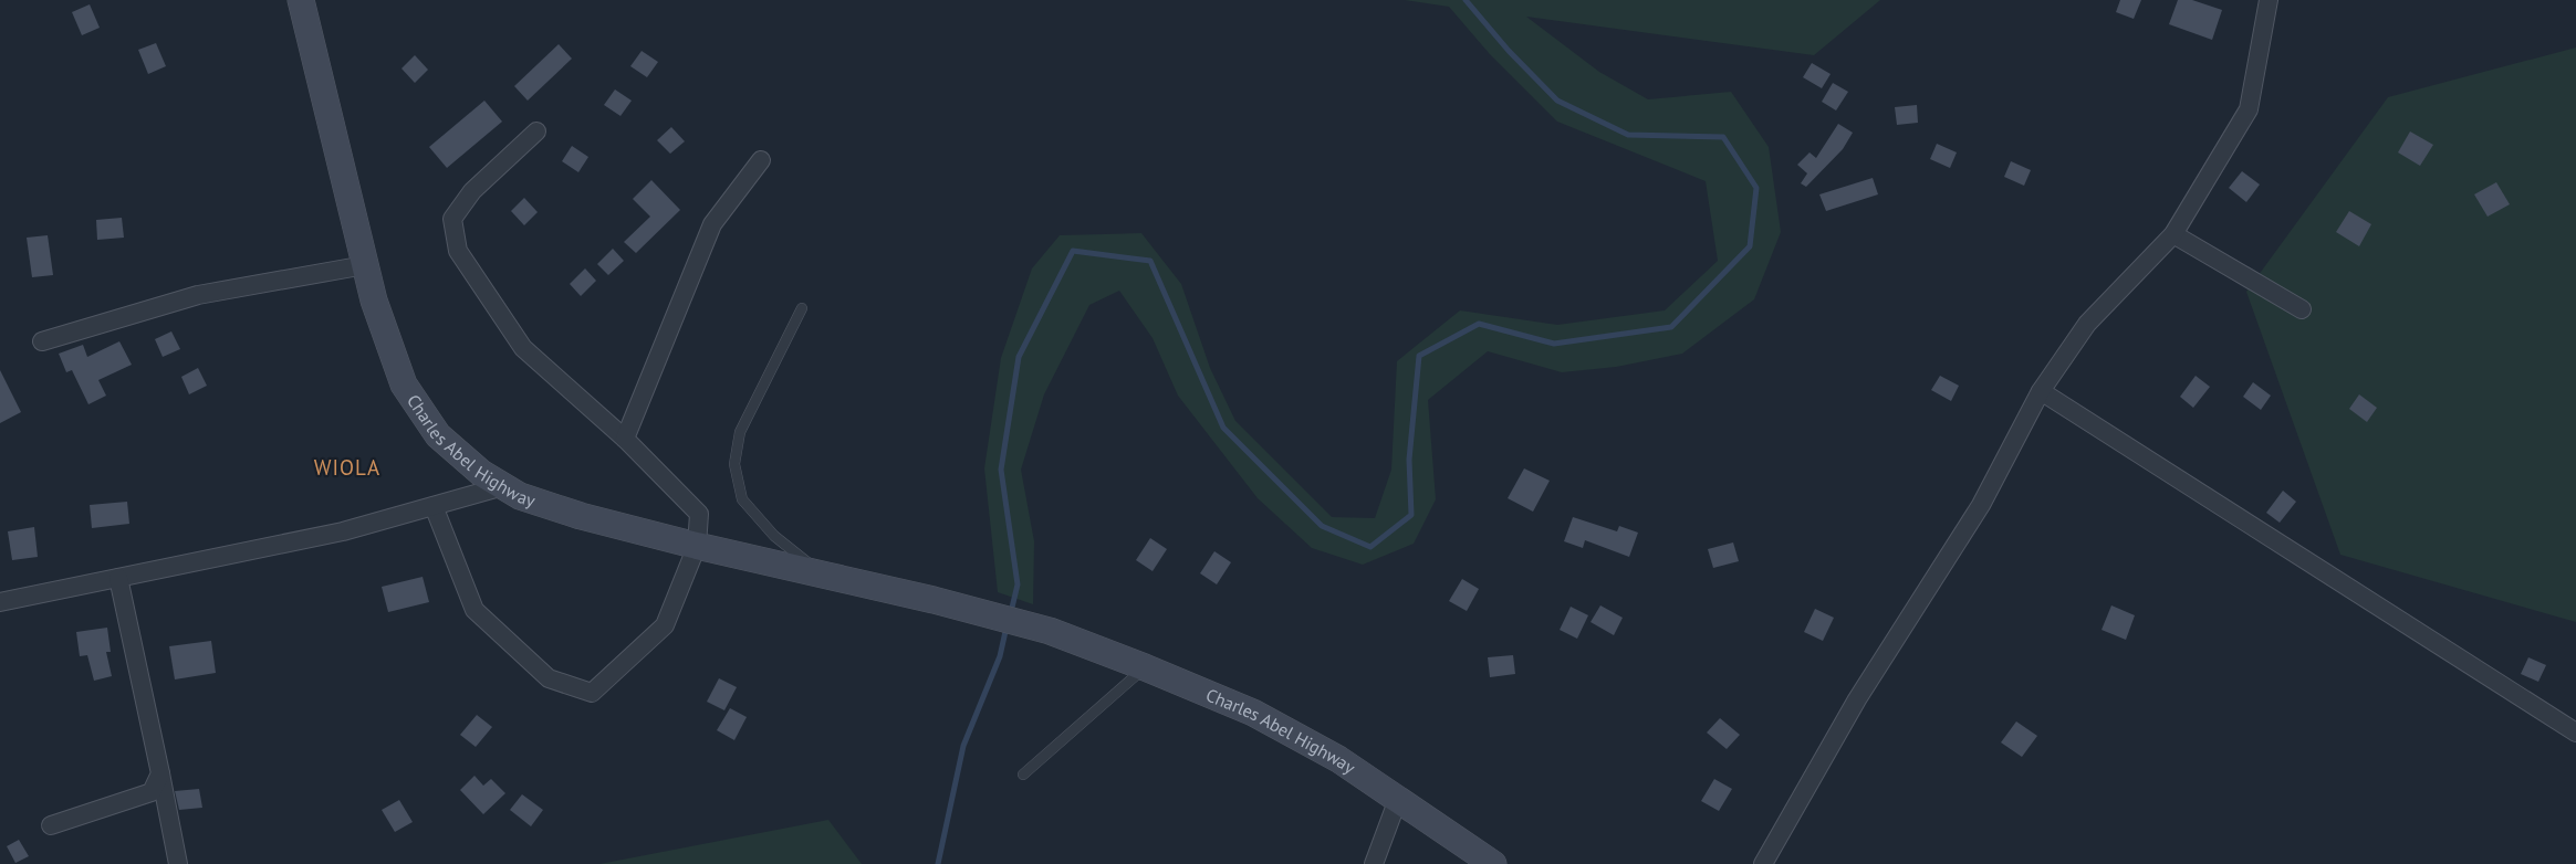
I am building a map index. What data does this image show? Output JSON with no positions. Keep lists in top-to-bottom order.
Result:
{
  "streets": {
    "main road": ["Charles Abel Highway"]
  },
  "districts": ["WIOLA"]
}
